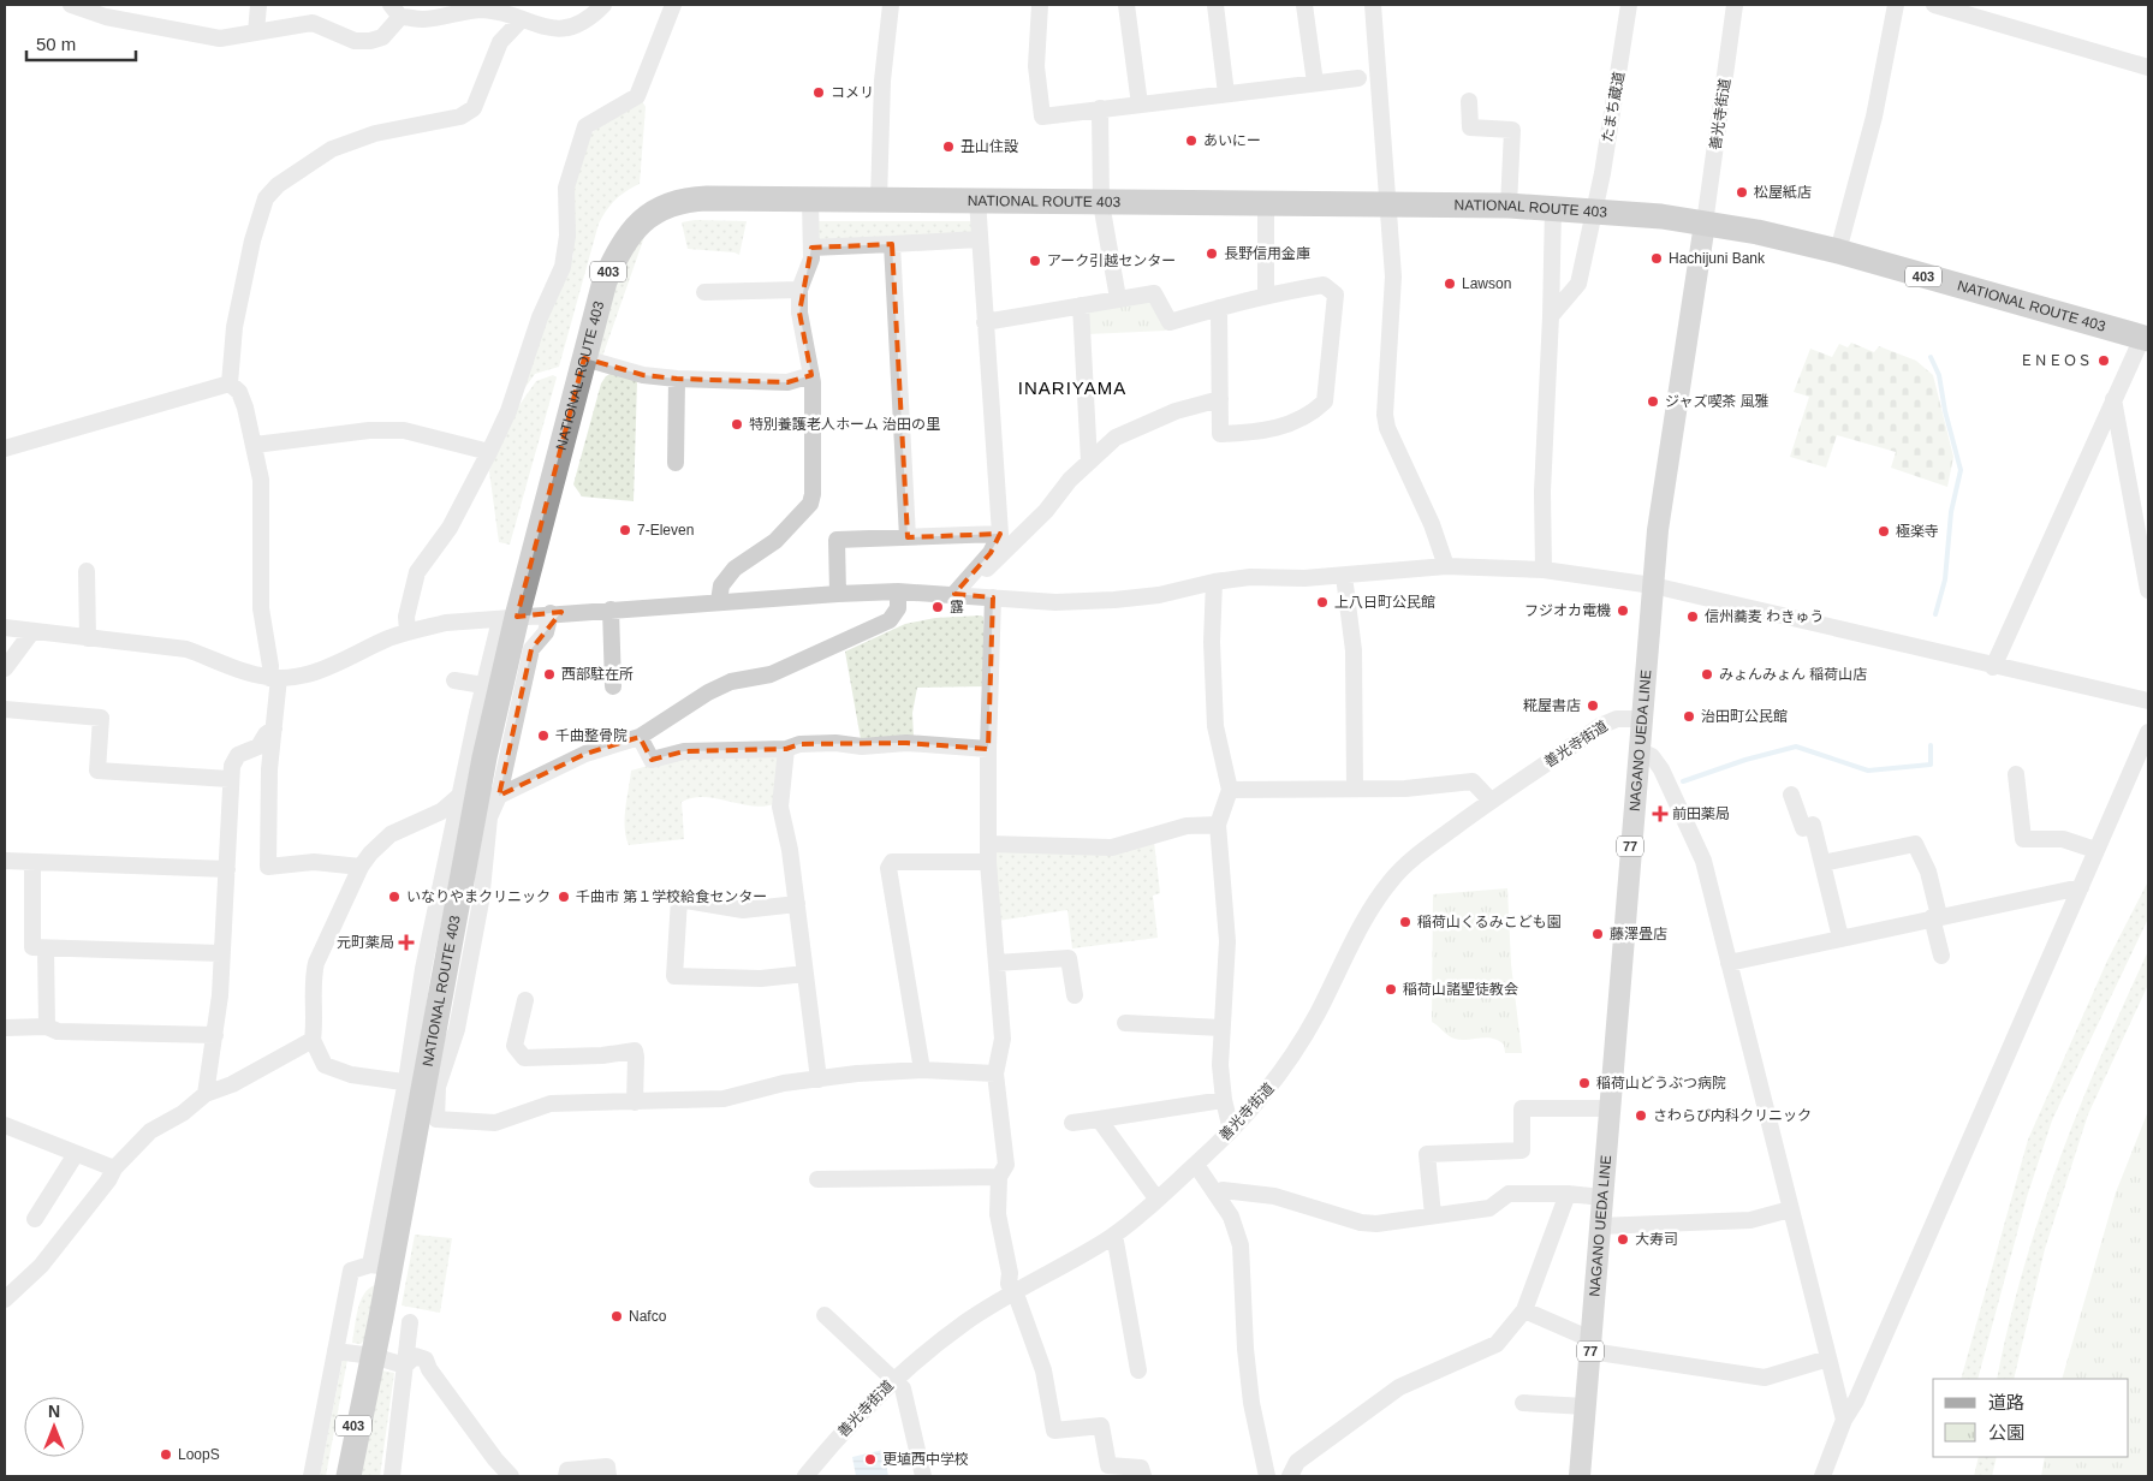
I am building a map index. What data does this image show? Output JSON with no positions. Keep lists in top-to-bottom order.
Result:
{
  "streets": {
    "highway": ["NATIONAL ROUTE 403", "403"],
    "main road": ["NAGANO UEDA LINE", "77"],
    "street": ["たまち蔵道", "善光寺街道"]
  },
  "crossings": [
    ["たまち蔵道", "NATIONAL ROUTE 403"],
    ["善光寺街道", "NATIONAL ROUTE 403"],
    ["善光寺街道", "NAGANO UEDA LINE"],
    ["NATIONAL ROUTE 403", "403"],
    ["NATIONAL ROUTE 403", "NAGANO UEDA LINE"]
  ],
  "districts": ["INARIYAMA"],
  "places": {
    "other": [
      "コメリ",
      "あいにー",
      "丑山住設",
      "松屋紙店",
      "長野信用金庫",
      "Hachijuni Bank",
      "アーク引越センター",
      "Lawson",
      "ＥＮＥＯＳ",
      "ジャズ喫茶 風雅",
      "特別養護老人ホーム 治田の里",
      "7-Eleven",
      "極楽寺",
      "上八日町公民館",
      "露",
      "フジオカ電機",
      "信州蕎麦 わきゅう",
      "西部駐在所",
      "みょんみょん 稲荷山店",
      "糀屋書店",
      "治田町公民館",
      "千曲整骨院",
      "いなりやまクリニック",
      "千曲市 第１学校給食センター",
      "稲荷山くるみこども園",
      "藤澤畳店",
      "稲荷山諸聖徒教会",
      "稲荷山どうぶつ病院",
      "さわらび内科クリニック",
      "大寿司",
      "Nafco",
      "LoopS",
      "更埴西中学校"
    ],
    "health": ["前田薬局", "元町薬局"]
  },
  "legend": ["道路", "公園"],
  "scale_bar": "50 m",
  "north": "top"
}
